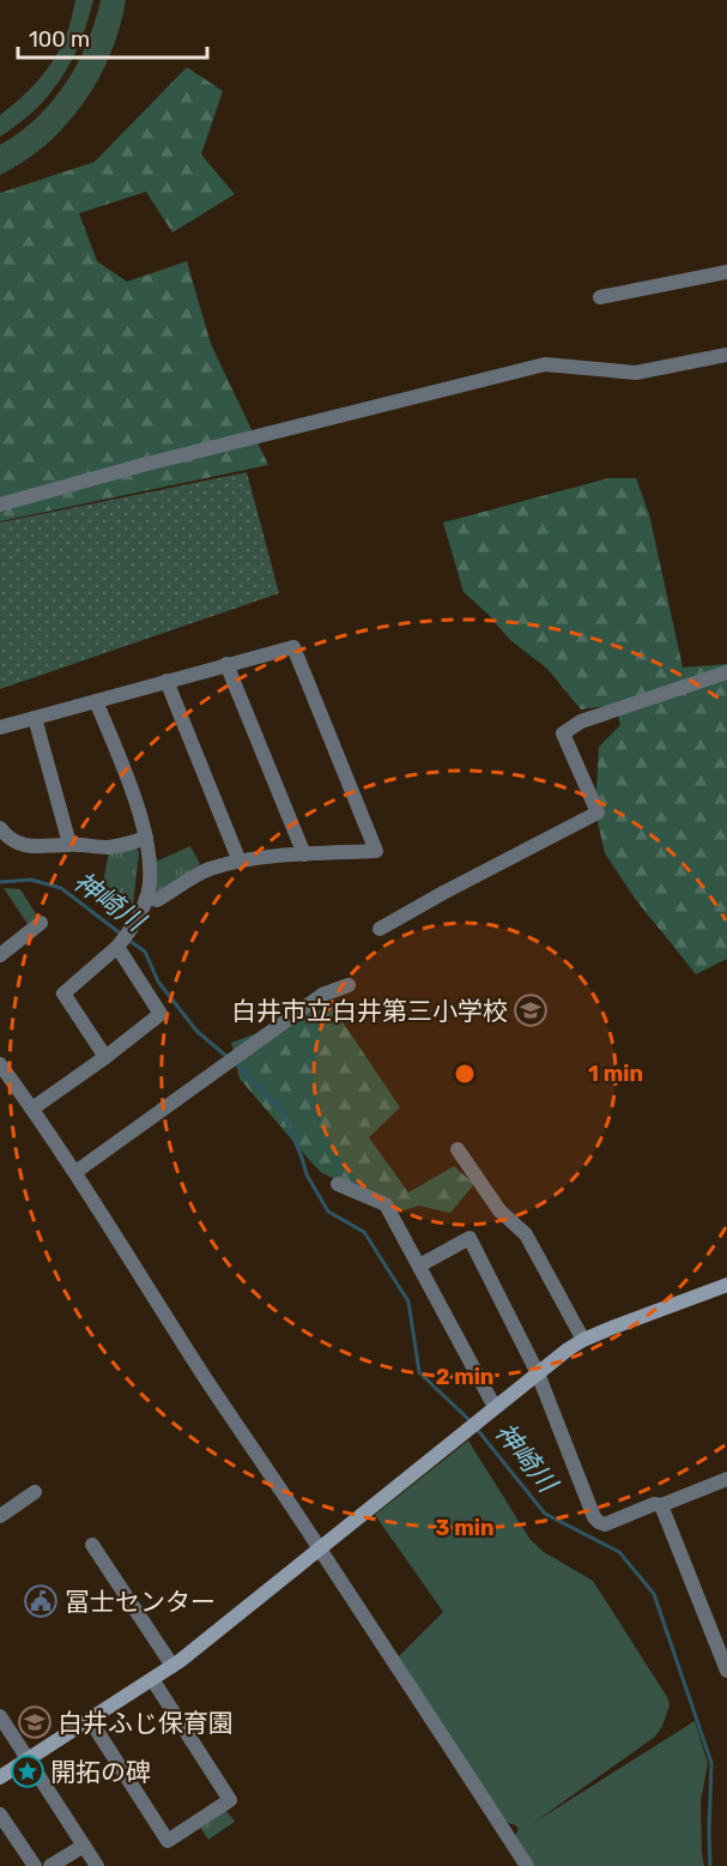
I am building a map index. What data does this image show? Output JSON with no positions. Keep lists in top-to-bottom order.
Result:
{
  "water": ["神崎川"],
  "places": {
    "school or university": ["白井市立白井第三小学校", "白井ふじ保育園"],
    "public building": ["冨士センター"],
    "place": ["開拓の碑"]
  },
  "scale_bar": "100 m",
  "rings": ["1 min", "2 min", "3 min"]
}
